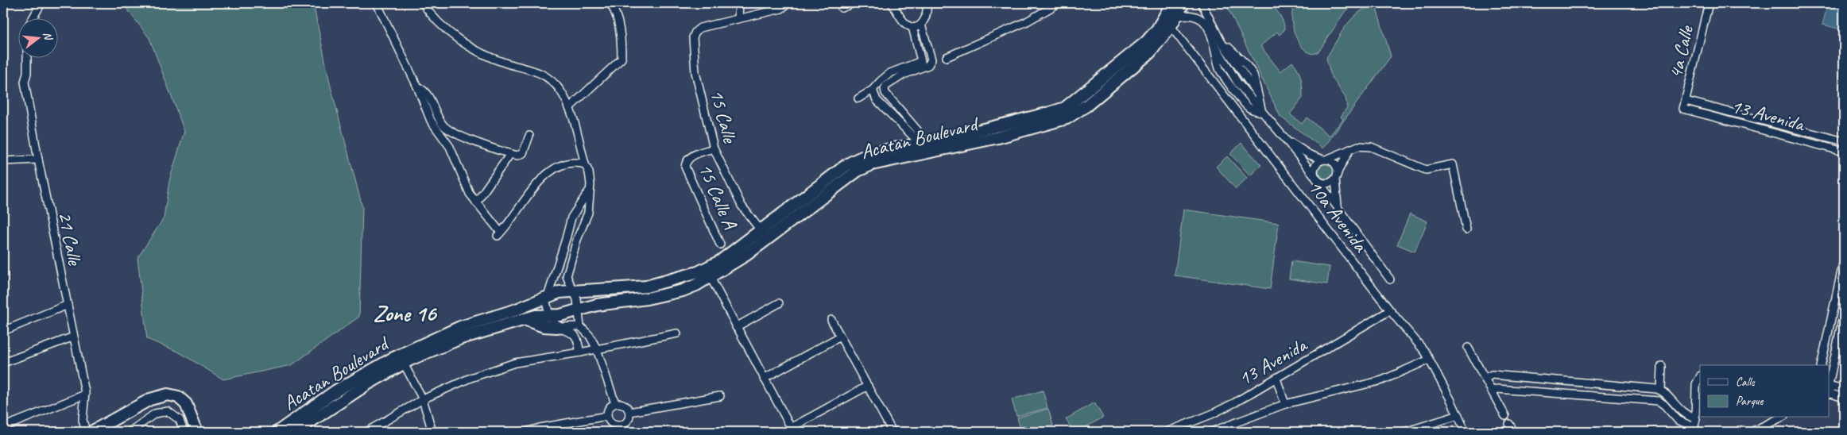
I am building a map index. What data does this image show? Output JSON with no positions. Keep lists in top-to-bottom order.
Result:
{
  "streets": {
    "main road": ["Acatan Boulevard"],
    "street": [
      "4a Calle",
      "13 Avenida",
      "15 Calle",
      "15 Calle A",
      "10a Avenida",
      "21 Calle"
    ]
  },
  "crossings": [
    ["4a Calle", "13 Avenida"],
    ["13 Avenida", "10a Avenida"],
    ["15 Calle", "Acatan Boulevard"],
    ["15 Calle", "15 Calle A"],
    ["Acatan Boulevard", "10a Avenida"]
  ],
  "districts": ["Zone 16"],
  "legend": ["Calle", "Parque"],
  "north": "right"
}
